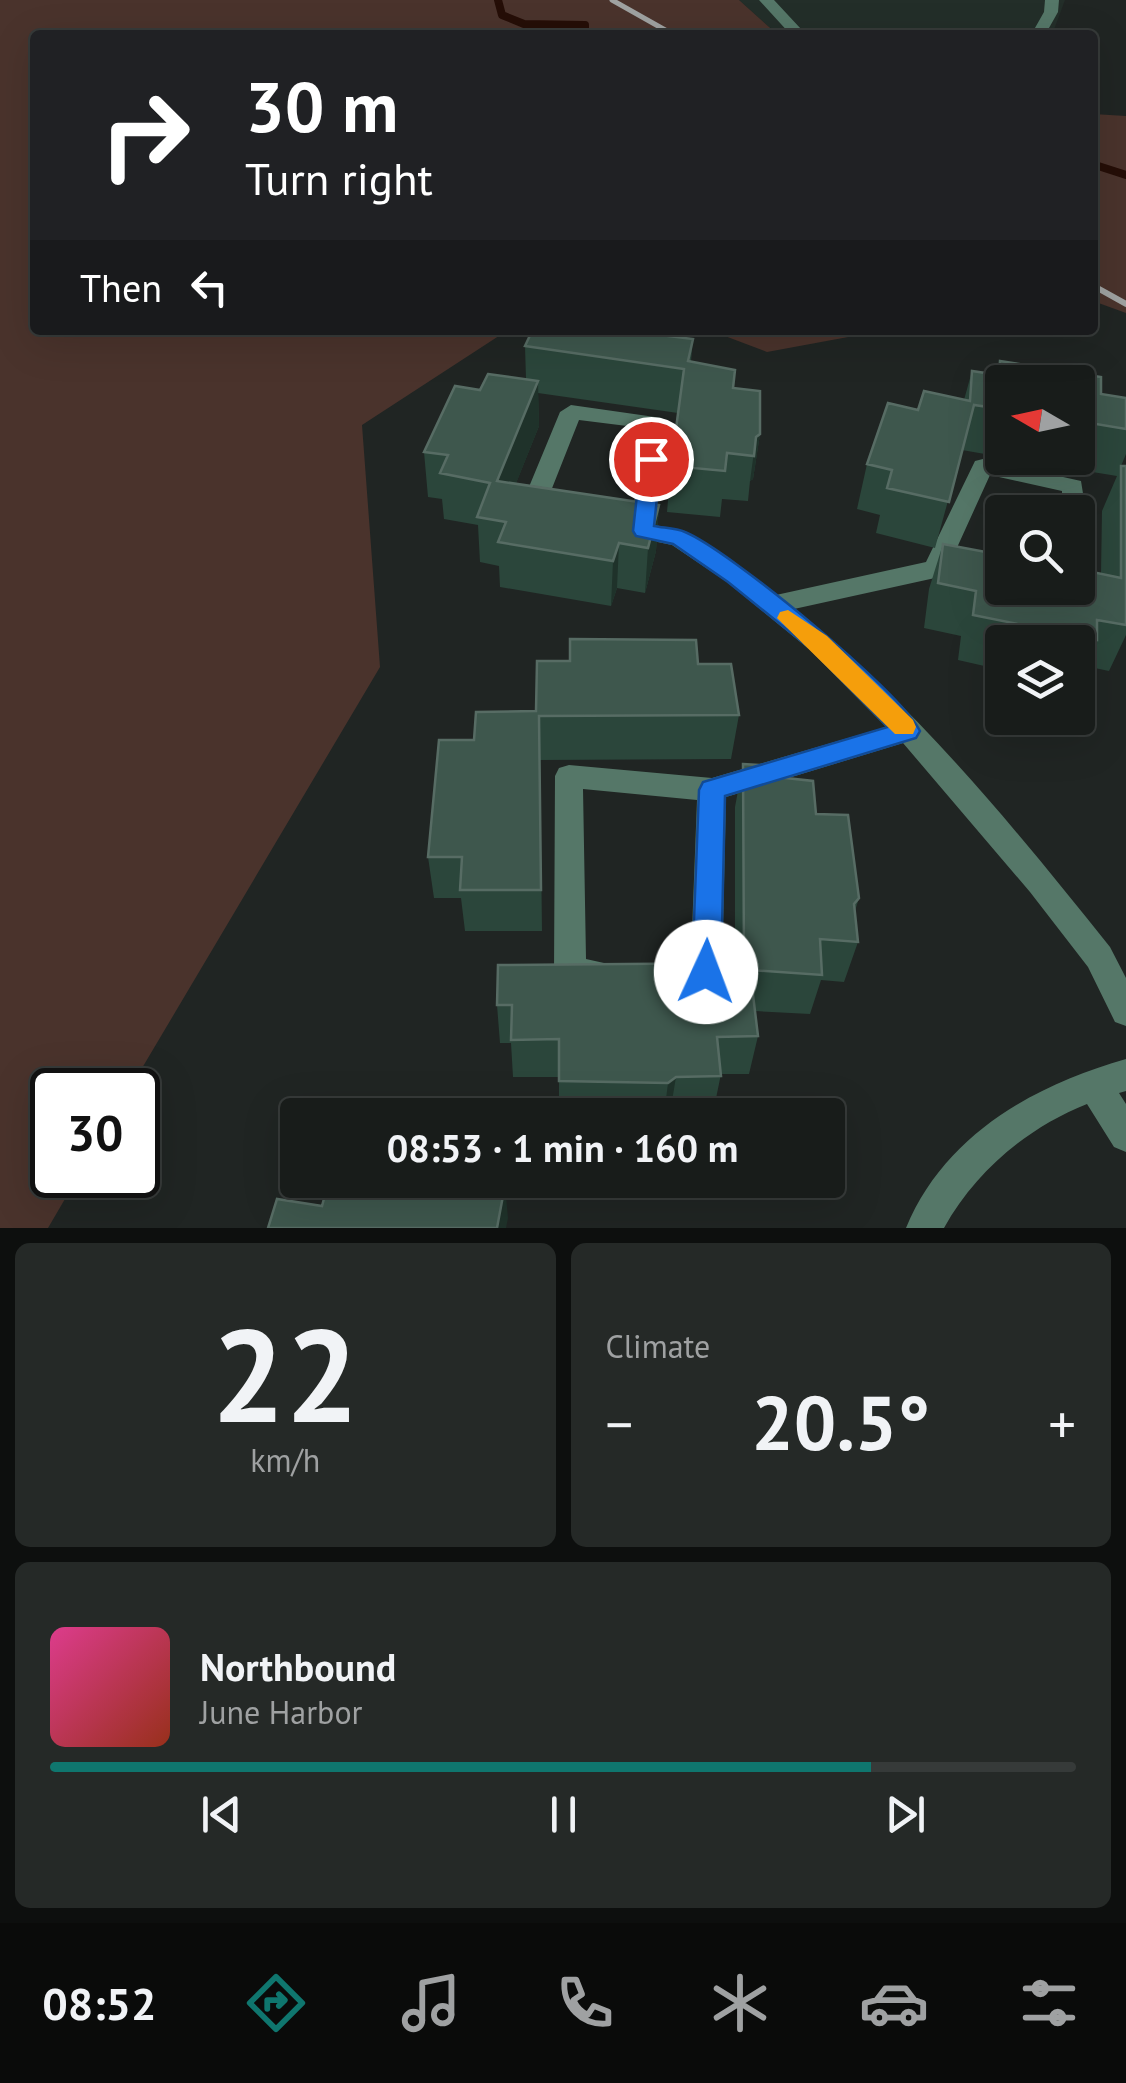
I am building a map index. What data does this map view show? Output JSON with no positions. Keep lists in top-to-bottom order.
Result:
{
  "north": "left",
  "page": {
    "turn": ["30 m", "Turn right"],
    "then": "Then",
    "limit": "30",
    "trip": "08:53 · 1 min · 160 m",
    "tile": [
      ["22", "km/h"],
      "Climate"
    ],
    "heat": ["−", "20.5°", "+"],
    "song": ["Northbound", "June Harbor"],
    "tabs": "08:52"
  }
}
